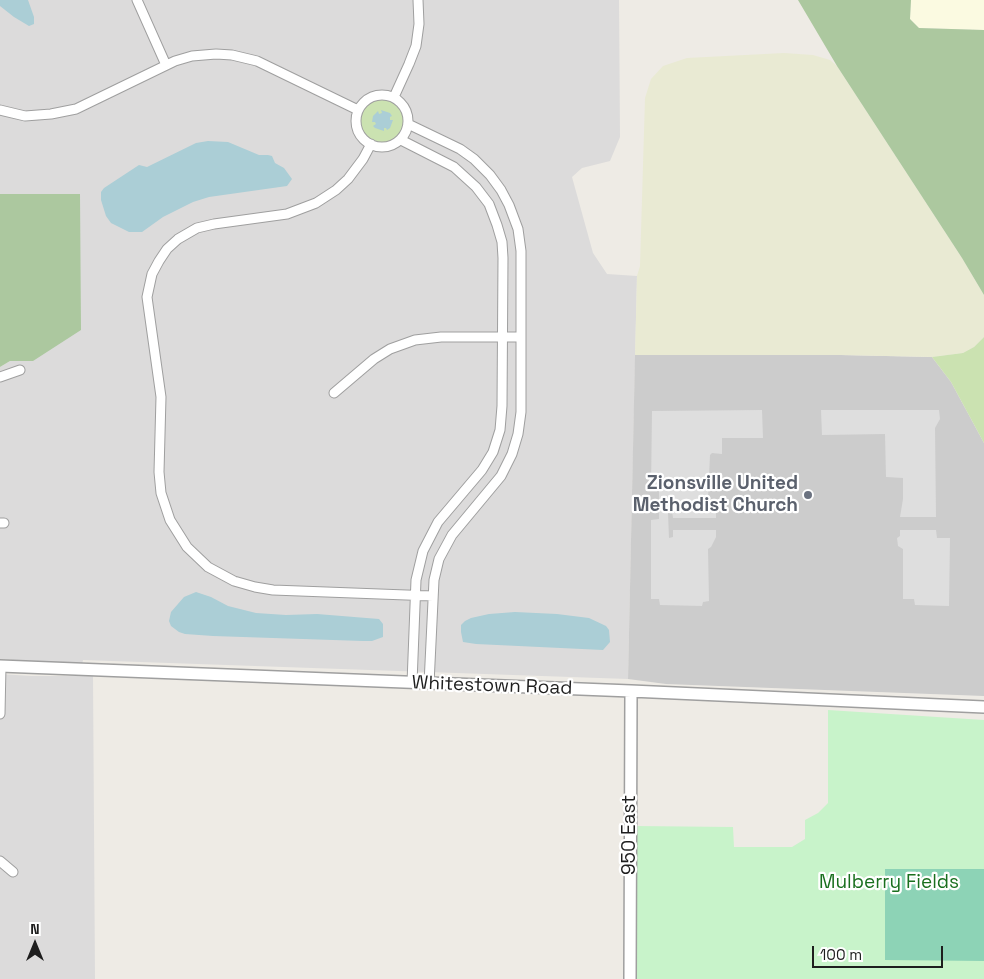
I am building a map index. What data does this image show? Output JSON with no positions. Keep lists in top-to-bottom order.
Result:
{
  "streets": {
    "street": ["Whitestown Road", "950 East"]
  },
  "crossings": [
    ["Whitestown Road", "950 East"]
  ],
  "parks": ["Mulberry Fields"],
  "places": ["Zionsville United Methodist Church"],
  "scale_bar": "100 m",
  "north": "top"
}
